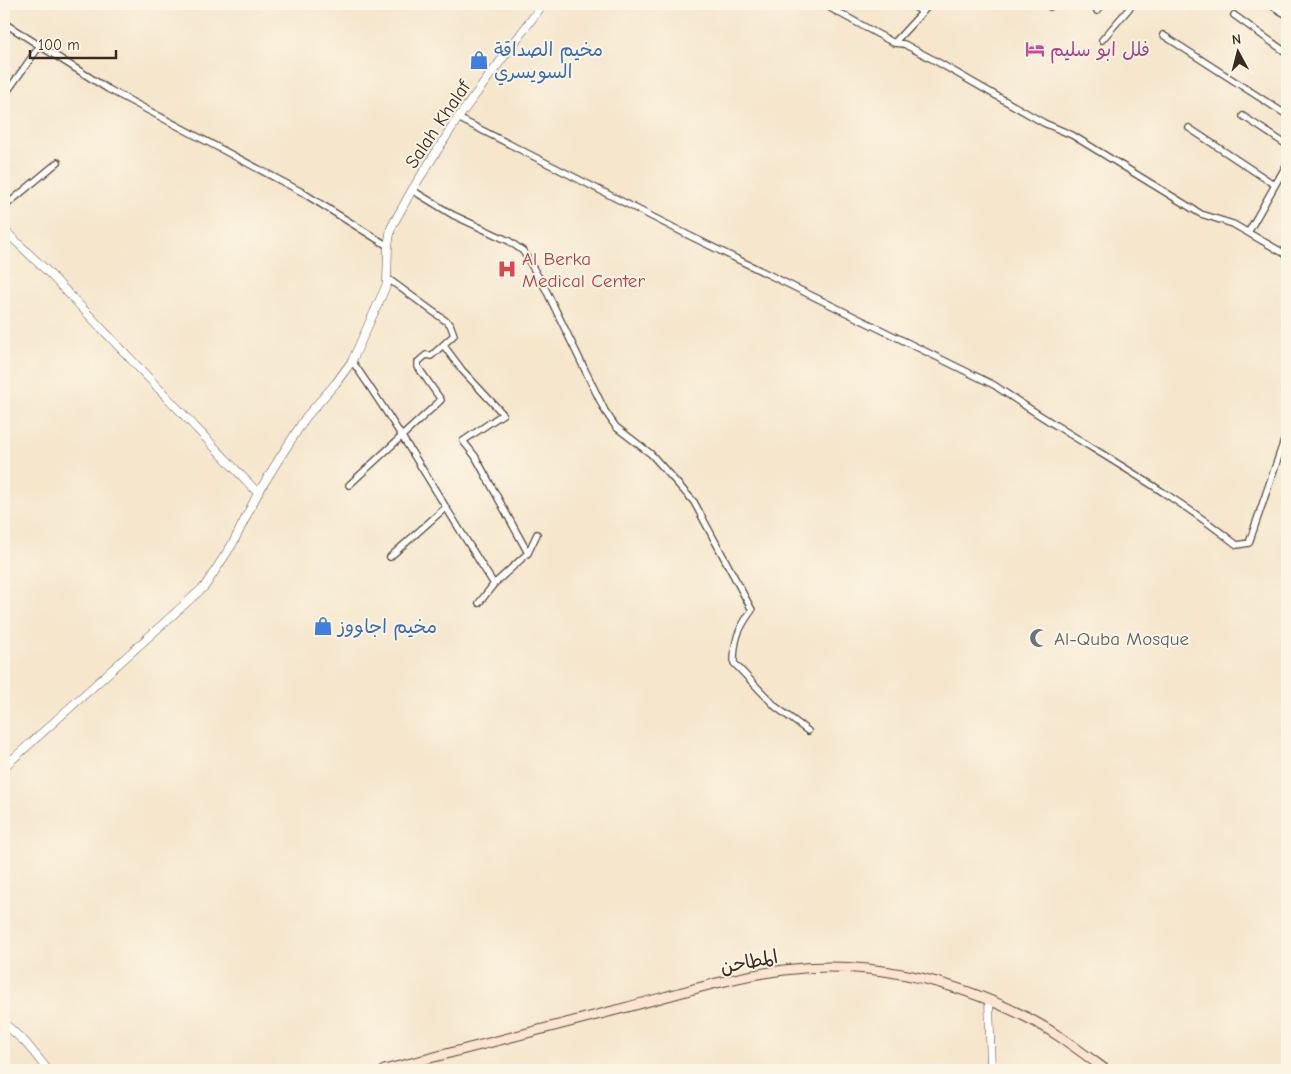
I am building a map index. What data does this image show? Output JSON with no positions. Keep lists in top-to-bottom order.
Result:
{
  "streets": {
    "main road": ["المطاحن"],
    "street": ["Salah Khalaf"]
  },
  "places": {
    "hotel": ["فلل ابو سليم"],
    "shop": ["مخيم الصداقة السويسري", "مخيم اجاووز"],
    "hospital": ["Al Berka Medical Center"],
    "mosque": ["Al-Quba Mosque"]
  },
  "scale_bar": "100 m",
  "north": "top"
}
